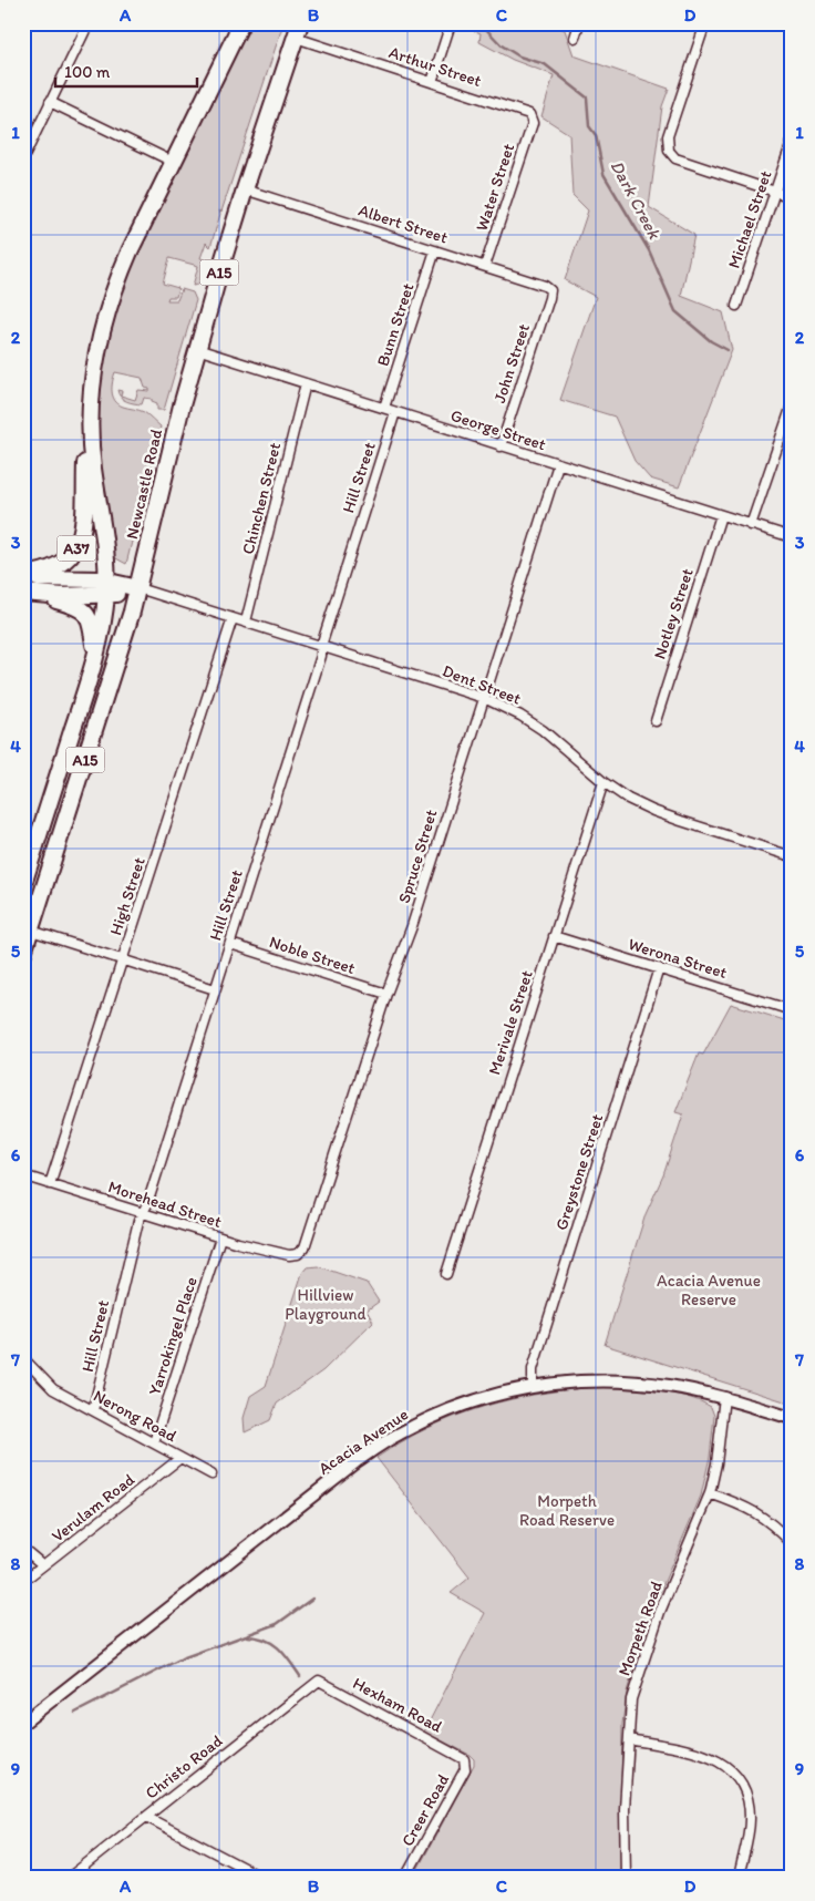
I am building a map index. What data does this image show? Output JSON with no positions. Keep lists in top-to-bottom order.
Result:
{
  "streets": {
    "highway": ["A15", "Newcastle Road", "A37"],
    "street": [
      "Arthur Street",
      "Water Street",
      "Michael Street",
      "Albert Street",
      "Bunn Street",
      "John Street",
      "George Street",
      "Hill Street",
      "Chinchen Street",
      "Notley Street",
      "Dent Street",
      "Spruce Street",
      "High Street",
      "Noble Street",
      "Werona Street",
      "Merivale Street",
      "Greystone Street",
      "Morehead Street",
      "Yarrokingel Place",
      "Nerong Road",
      "Acacia Avenue",
      "Verulam Road",
      "Morpeth Road",
      "Hexham Road",
      "Christo Road",
      "Creer Road"
    ]
  },
  "crossings": [
    ["Arthur Street", "Water Street"],
    ["Arthur Street", "Newcastle Road"],
    ["Water Street", "Albert Street"],
    ["Albert Street", "Bunn Street"],
    ["Albert Street", "John Street"],
    ["Albert Street", "Newcastle Road"],
    ["Bunn Street", "George Street"],
    ["John Street", "George Street"],
    ["George Street", "Hill Street"],
    ["George Street", "Newcastle Road"],
    ["George Street", "Chinchen Street"],
    ["George Street", "Notley Street"],
    ["George Street", "Spruce Street"],
    ["Hill Street", "Dent Street"],
    ["Hill Street", "Noble Street"],
    ["Hill Street", "Morehead Street"],
    ["Hill Street", "Nerong Road"],
    ["Newcastle Road", "A37"],
    ["Newcastle Road", "Dent Street"],
    ["Chinchen Street", "Dent Street"],
    ["A37", "Dent Street"],
    ["Dent Street", "Spruce Street"],
    ["Dent Street", "High Street"],
    ["Dent Street", "Merivale Street"],
    ["Spruce Street", "Noble Street"],
    ["Spruce Street", "Morehead Street"],
    ["High Street", "Morehead Street"],
    ["Werona Street", "Merivale Street"],
    ["Werona Street", "Greystone Street"],
    ["Greystone Street", "Acacia Avenue"],
    ["Morehead Street", "Yarrokingel Place"],
    ["Yarrokingel Place", "Nerong Road"],
    ["Nerong Road", "Verulam Road"],
    ["Acacia Avenue", "Morpeth Road"],
    ["Hexham Road", "Christo Road"],
    ["Hexham Road", "Creer Road"]
  ],
  "water": ["Dark Creek"],
  "parks": ["Acacia Avenue Reserve", "Hillview Playground", "Morpeth Road Reserve"],
  "scale_bar": "100 m",
  "grid": {
    "columns": [
      "A",
      "B",
      "C",
      "D"
    ],
    "rows": [
      "1",
      "2",
      "3",
      "4",
      "5",
      "6",
      "7",
      "8",
      "9"
    ]
  }
}
